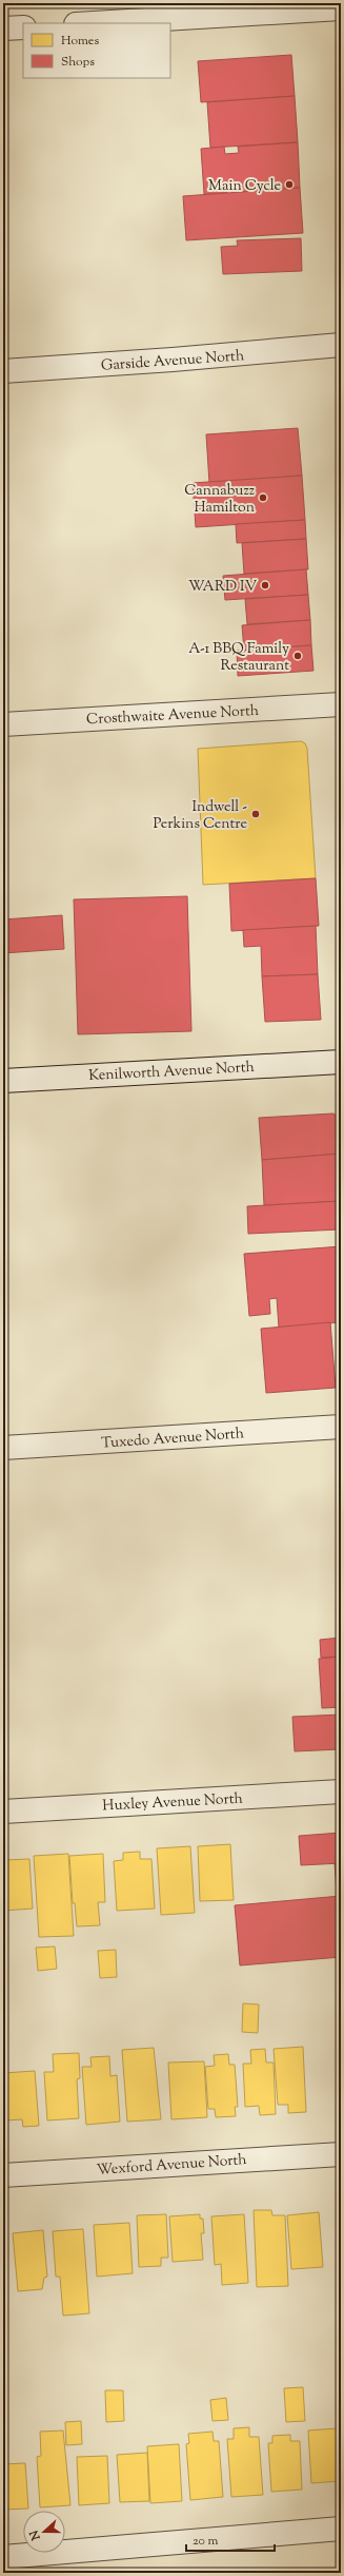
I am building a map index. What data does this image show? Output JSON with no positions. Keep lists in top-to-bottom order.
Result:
{
  "streets": {
    "street": [
      "Garside Avenue North",
      "Crosthwaite Avenue North",
      "Kenilworth Avenue North",
      "Tuxedo Avenue North",
      "Huxley Avenue North",
      "Wexford Avenue North"
    ]
  },
  "places": [
    "Main Cycle",
    "Cannabuzz Hamilton",
    "WARD IV",
    "A-1 BBQ Family Restaurant",
    "Indwell - Perkins Centre"
  ],
  "legend": ["Homes", "Shops"],
  "scale_bar": "20 m",
  "north": "left"
}
